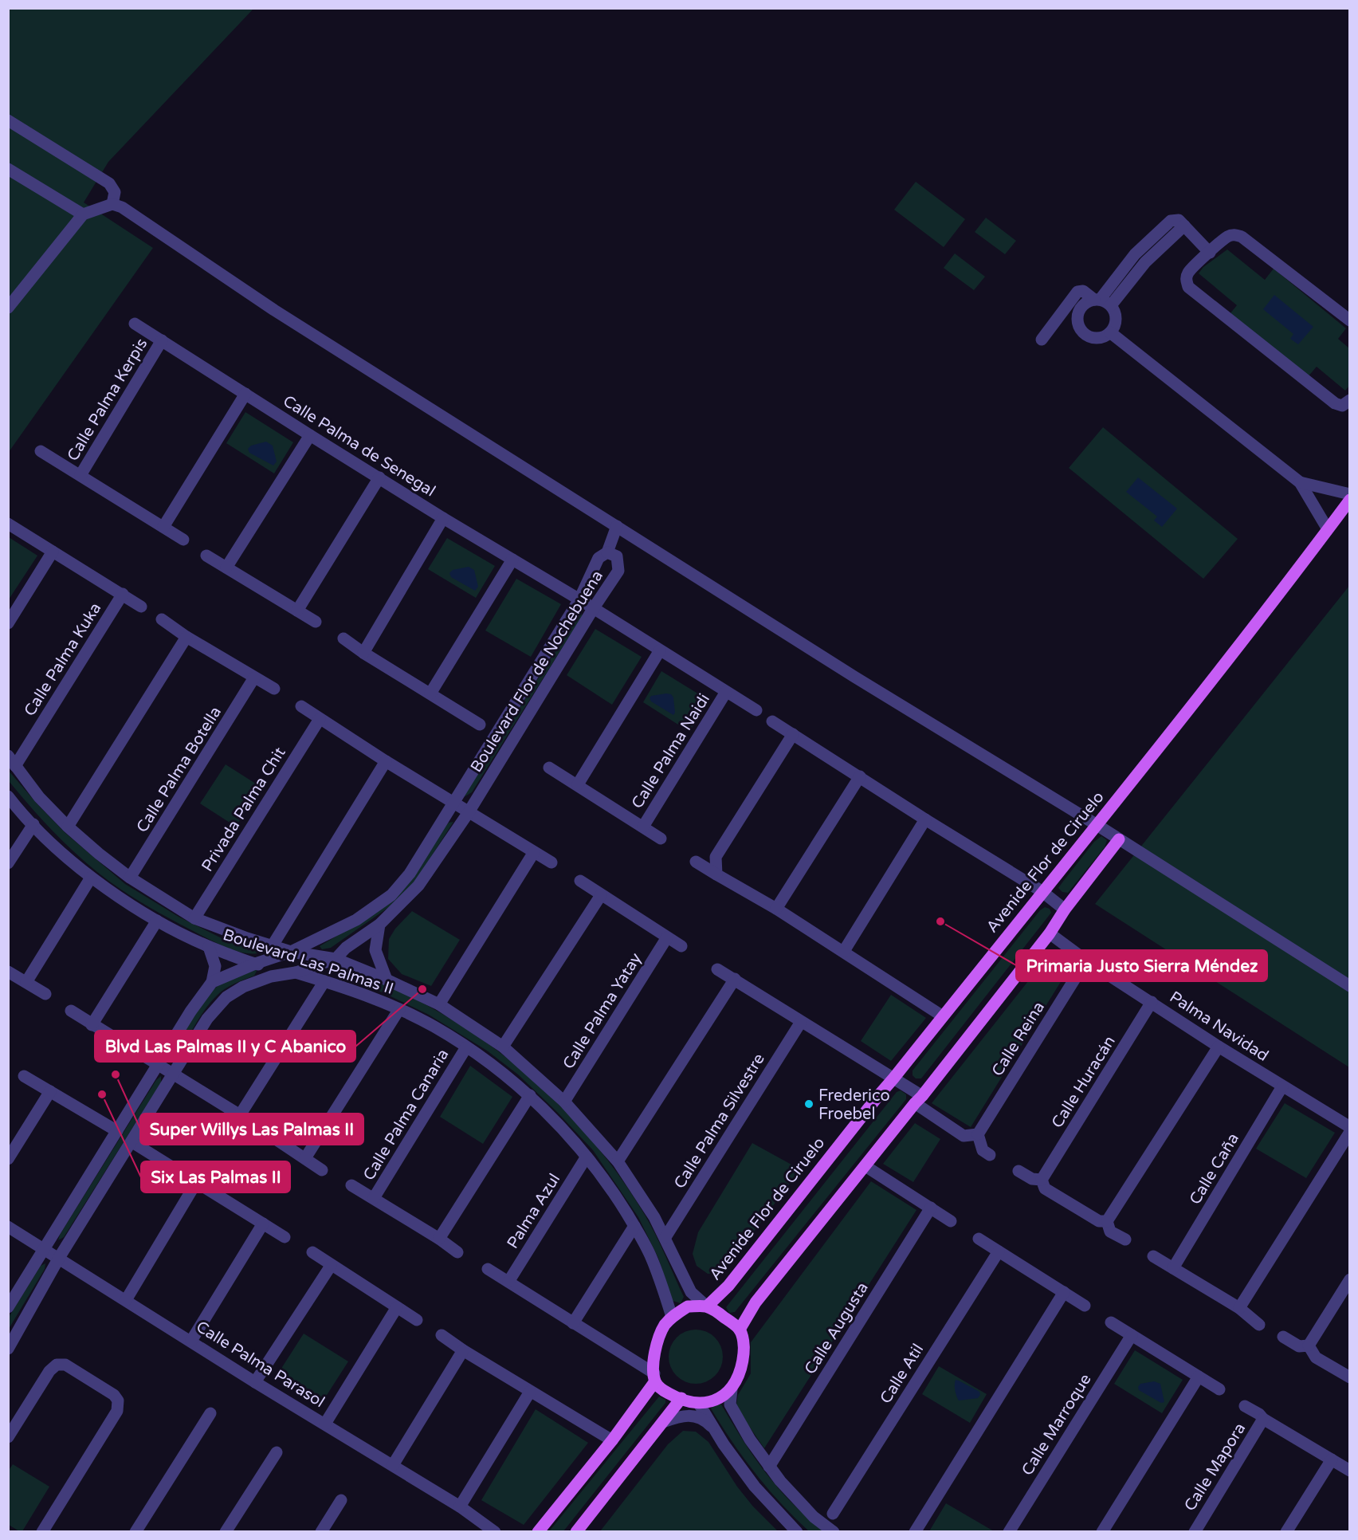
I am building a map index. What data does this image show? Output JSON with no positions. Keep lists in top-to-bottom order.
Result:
{
  "streets": {
    "main road": ["Avenide Flor de Ciruelo"],
    "street": [
      "Calle Palma Kerpis",
      "Calle Palma de Senegal",
      "Calle Palma Kuka",
      "Boulevard Flor de Nochebuena",
      "Calle Palma Naidi",
      "Calle Palma Botella",
      "Privada Palma Chit",
      "Boulevard Las Palmas II",
      "Calle Palma Yatay",
      "Palma Navidad",
      "Calle Reina",
      "Calle Huracán",
      "Calle Palma Canaria",
      "Calle Palma Silvestre",
      "Calle Caña",
      "Palma Azul",
      "Calle Augusta",
      "Calle Palma Parasol",
      "Calle Atil",
      "Calle Marroque",
      "Calle Mapora"
    ]
  },
  "crossings": [
    ["Calle Palma Kerpis", "Calle Palma de Senegal"],
    ["Calle Palma de Senegal", "Boulevard Flor de Nochebuena"],
    ["Calle Palma de Senegal", "Calle Palma Naidi"],
    ["Calle Palma Kuka", "Boulevard Las Palmas II"],
    ["Boulevard Flor de Nochebuena", "Calle Palma Naidi"],
    ["Boulevard Flor de Nochebuena", "Boulevard Las Palmas II"],
    ["Boulevard Flor de Nochebuena", "Calle Palma Parasol"],
    ["Calle Palma Botella", "Boulevard Las Palmas II"],
    ["Privada Palma Chit", "Boulevard Las Palmas II"],
    ["Avenide Flor de Ciruelo", "Boulevard Las Palmas II"],
    ["Boulevard Las Palmas II", "Calle Palma Yatay"],
    ["Boulevard Las Palmas II", "Calle Palma Canaria"],
    ["Boulevard Las Palmas II", "Calle Palma Silvestre"],
    ["Boulevard Las Palmas II", "Palma Azul"],
    ["Palma Navidad", "Calle Reina"],
    ["Palma Navidad", "Calle Huracán"],
    ["Palma Navidad", "Calle Caña"]
  ],
  "places": [
    "Primaria Justo Sierra Méndez",
    "Blvd Las Palmas II y C Abanico",
    "Super Willys Las Palmas II",
    "Six Las Palmas II",
    "Frederico Froebel"
  ]
}
